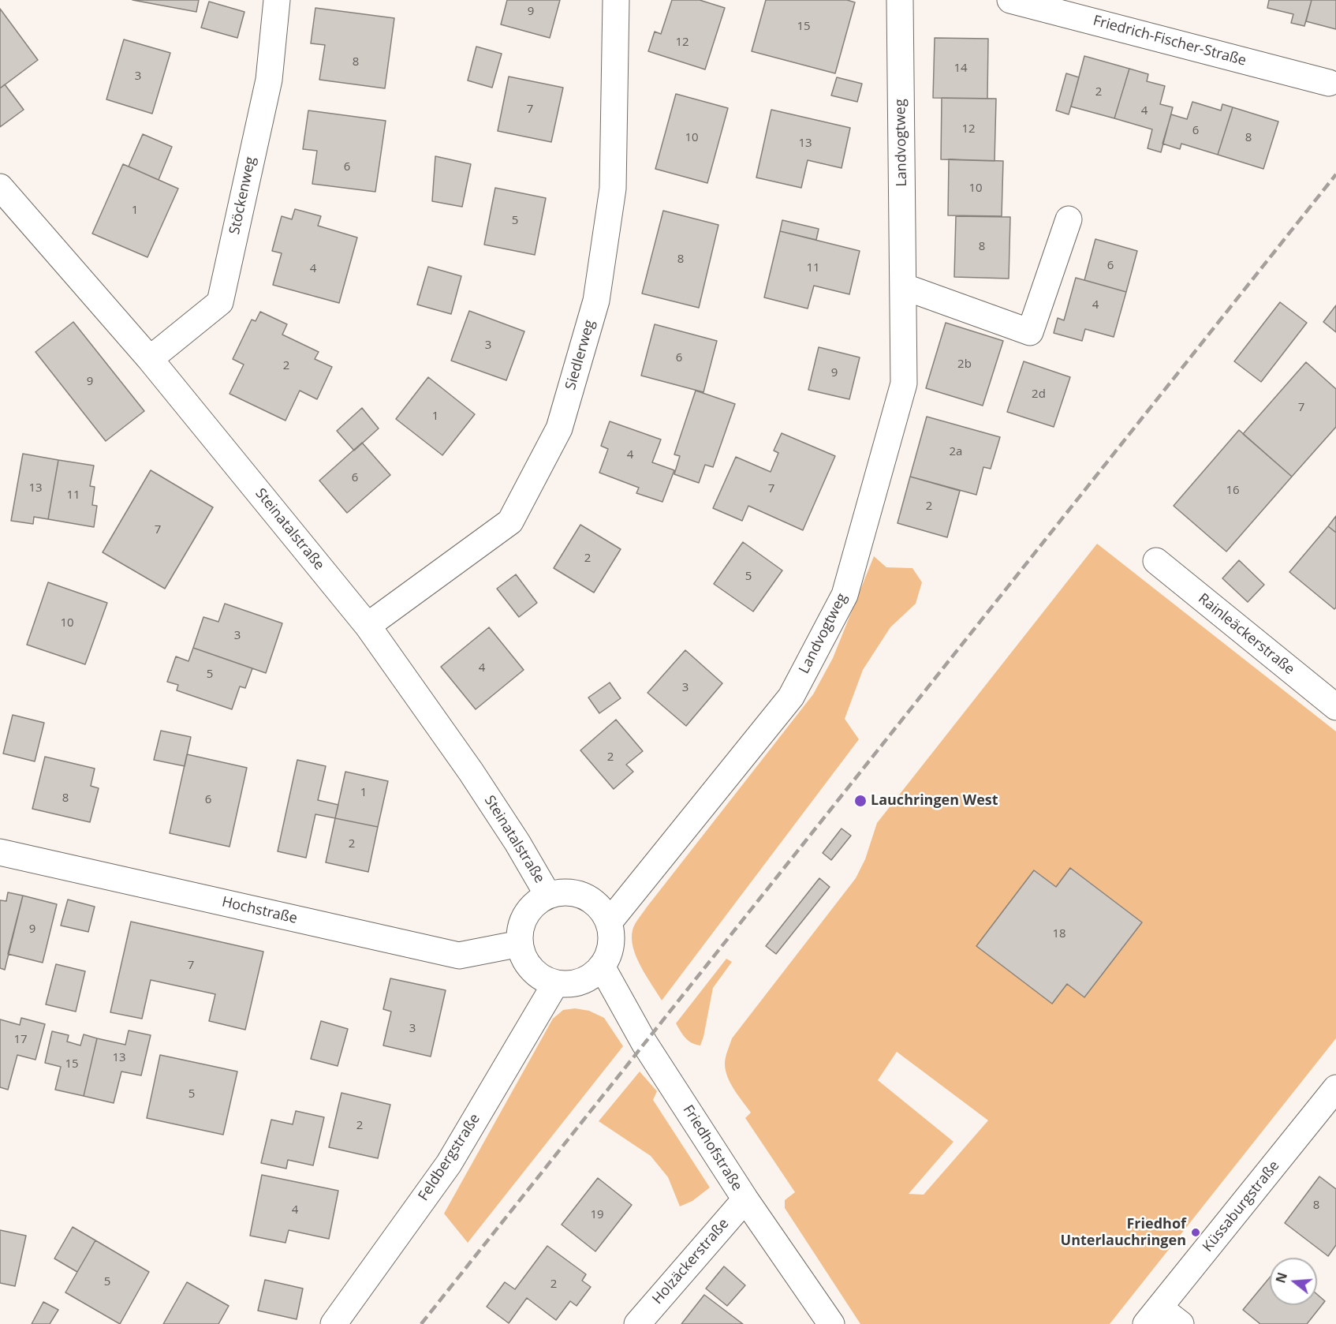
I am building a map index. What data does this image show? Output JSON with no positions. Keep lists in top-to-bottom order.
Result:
{
  "streets": {
    "street": [
      "Friedrich-Fischer-Straße",
      "Landvogtweg",
      "Stöckenweg",
      "Siedlerweg",
      "Steinatalstraße",
      "Rainleäckerstraße",
      "Hochstraße",
      "Friedhofstraße",
      "Feldbergstraße",
      "Küssaburgstraße",
      "Holzäckerstraße"
    ]
  },
  "crossings": [
    ["Landvogtweg", "Steinatalstraße"],
    ["Landvogtweg", "Hochstraße"],
    ["Landvogtweg", "Friedhofstraße"],
    ["Landvogtweg", "Feldbergstraße"],
    ["Stöckenweg", "Steinatalstraße"],
    ["Siedlerweg", "Steinatalstraße"],
    ["Steinatalstraße", "Hochstraße"],
    ["Steinatalstraße", "Friedhofstraße"],
    ["Steinatalstraße", "Feldbergstraße"],
    ["Hochstraße", "Friedhofstraße"],
    ["Hochstraße", "Feldbergstraße"],
    ["Friedhofstraße", "Feldbergstraße"],
    ["Friedhofstraße", "Holzäckerstraße"]
  ],
  "places": ["Lauchringen West", "Friedhof Unterlauchringen"],
  "house_numbers": [
    "9",
    "15",
    "12",
    "8",
    "14",
    "3",
    "2",
    "7",
    "4",
    "12",
    "6",
    "10",
    "8",
    "13",
    "6",
    "10",
    "1",
    "5",
    "8",
    "8",
    "6",
    "11",
    "4",
    "4",
    "3",
    "6",
    "2b",
    "2",
    "9",
    "9",
    "2d",
    "7",
    "1",
    "2a",
    "4",
    "6",
    "13",
    "7",
    "16",
    "11",
    "2",
    "7",
    "2",
    "5",
    "10",
    "3",
    "4",
    "5",
    "3",
    "2",
    "1",
    "8",
    "6",
    "2",
    "9",
    "18",
    "7",
    "3",
    "17",
    "13",
    "15",
    "5",
    "2",
    "8",
    "4",
    "19",
    "5",
    "2"
  ],
  "north": "left"
}
